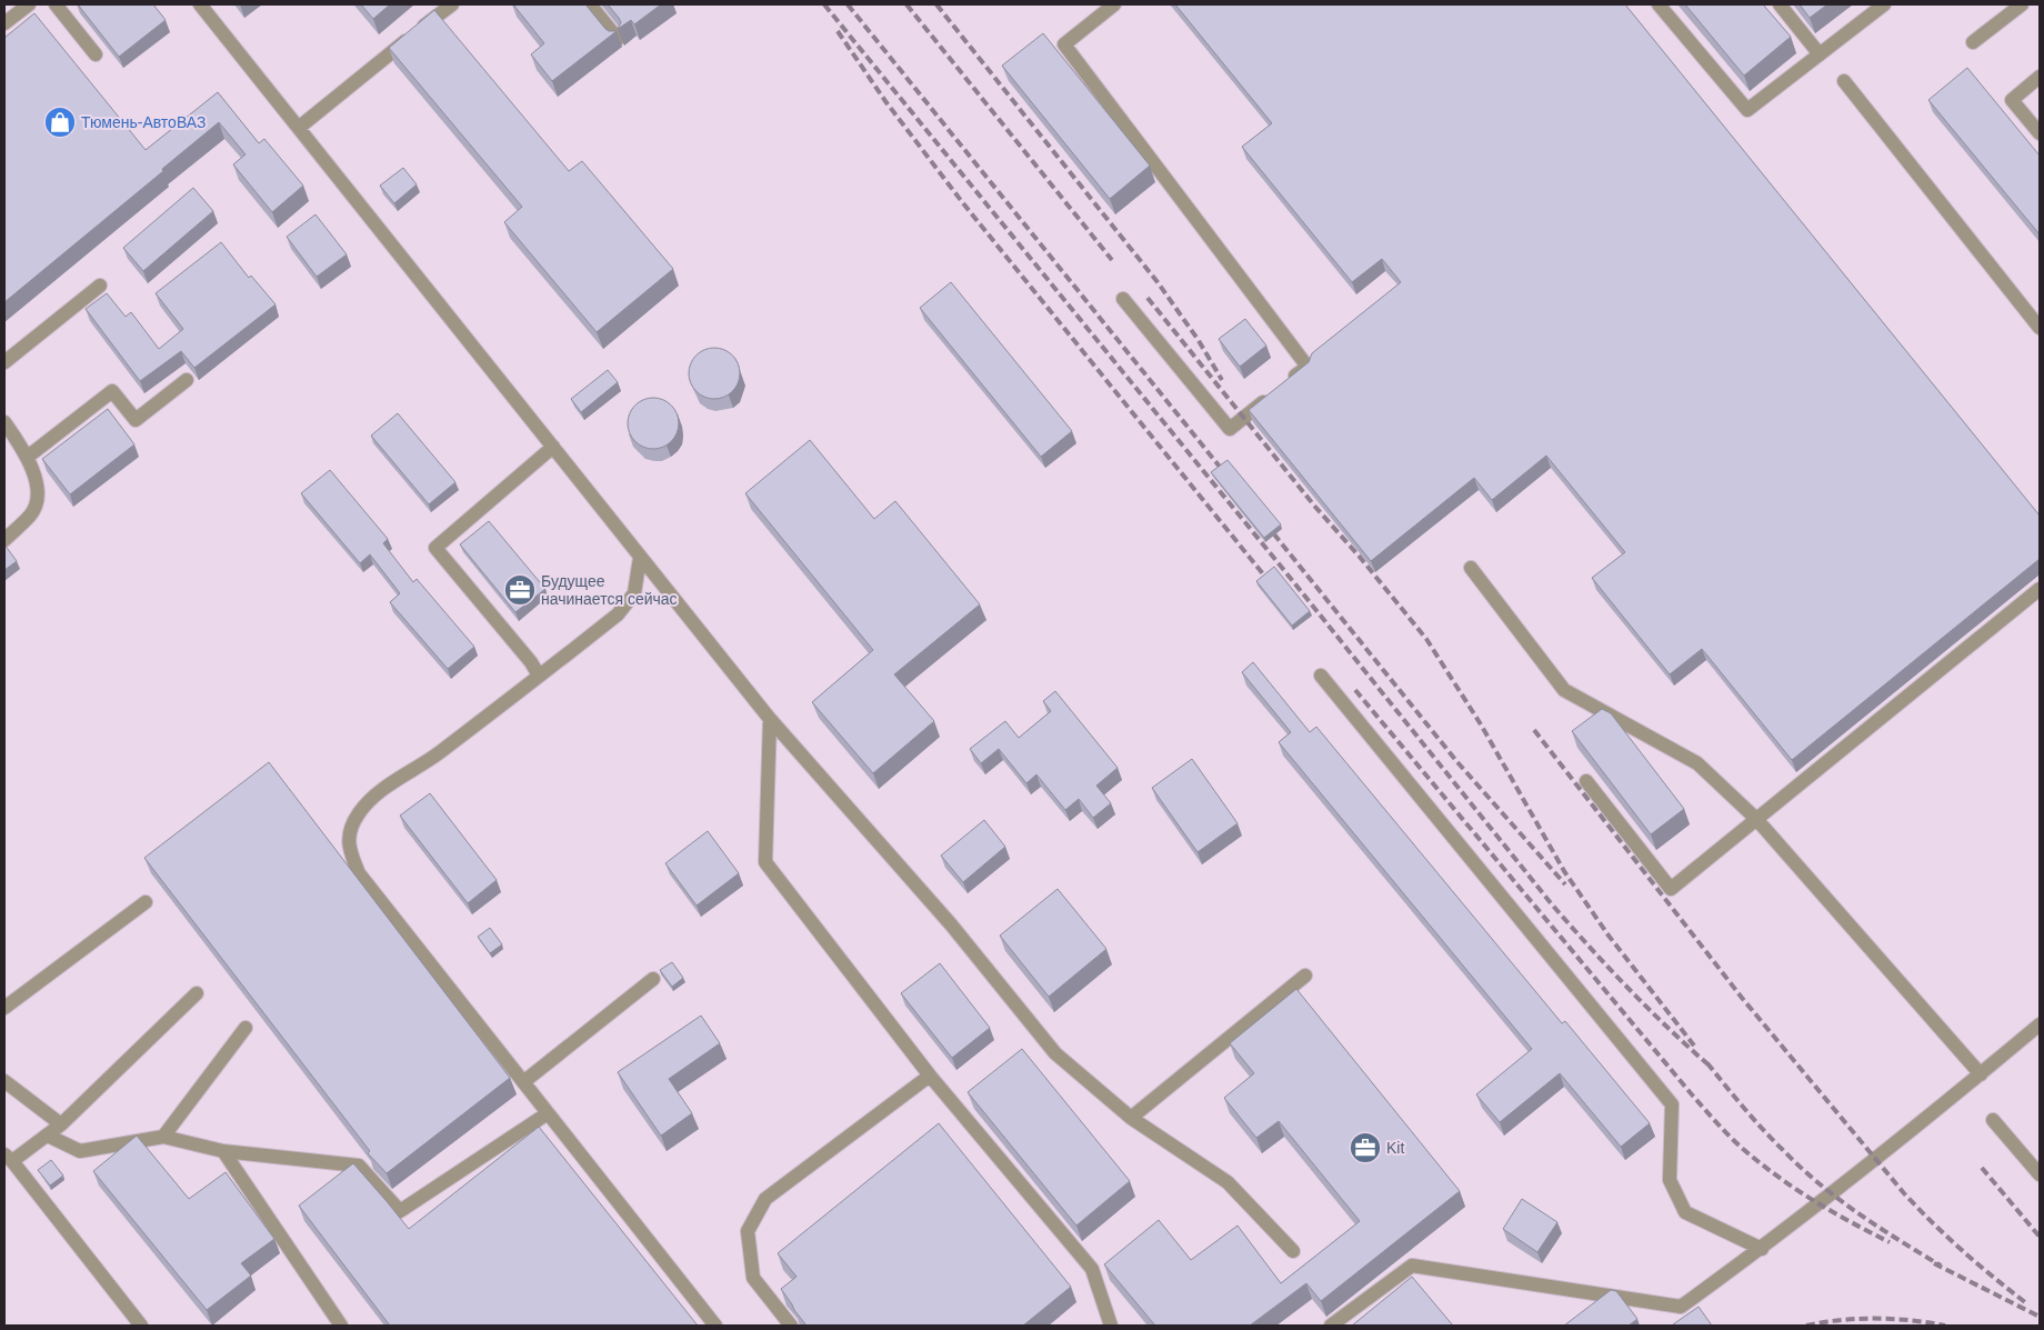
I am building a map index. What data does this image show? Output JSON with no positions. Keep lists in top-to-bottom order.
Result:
{
  "places": {
    "shop": ["Тюмень-АвтоВАЗ"],
    "office": ["Будущее начинается сейчас", "Kit"]
  }
}
